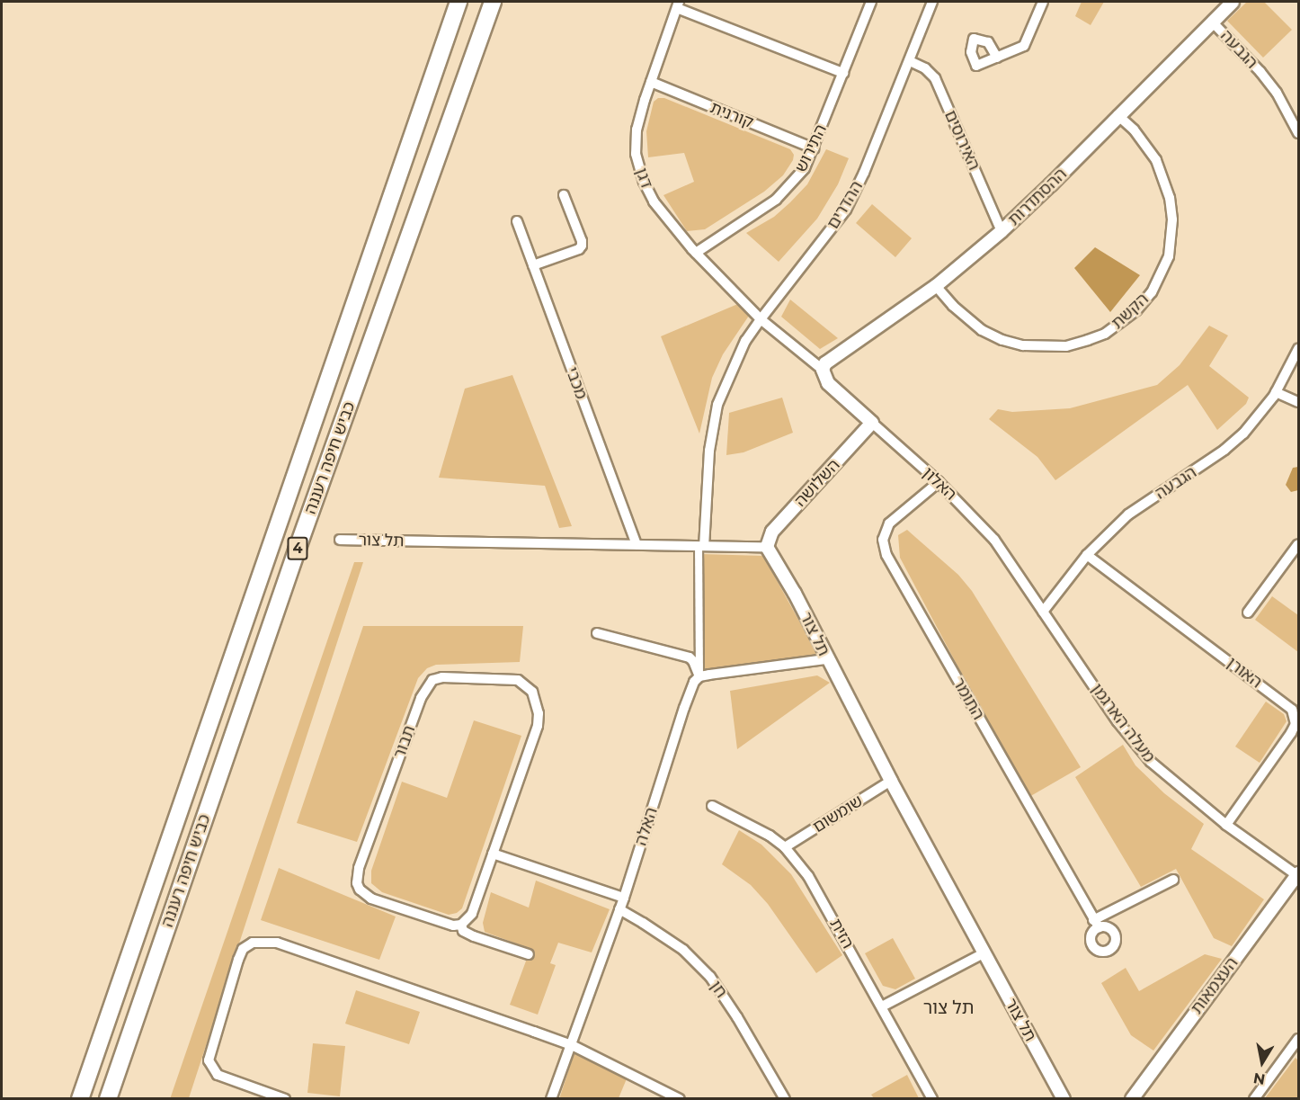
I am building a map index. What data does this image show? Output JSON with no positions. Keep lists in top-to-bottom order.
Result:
{
  "streets": {
    "highway": ["כביש חיפה רעננה", "4"],
    "street": [
      "הגבעה",
      "קורנית",
      "האירוסים",
      "התירוש",
      "דגן",
      "ההסתדרות",
      "ההדרים",
      "הקשת",
      "מכבי",
      "השלושה",
      "האלון",
      "תל צור",
      "האורן",
      "התומר",
      "מעלה הארגמן",
      "תבור",
      "שומשום",
      "האלה",
      "הזית",
      "העצמאות",
      "חן"
    ]
  },
  "crossings": [
    ["הגבעה", "ההסתדרות"],
    ["הגבעה", "האלון"],
    ["הגבעה", "האורן"],
    ["הגבעה", "מעלה הארגמן"],
    ["קורנית", "התירוש"],
    ["קורנית", "דגן"],
    ["האירוסים", "ההסתדרות"],
    ["האירוסים", "ההדרים"],
    ["התירוש", "דגן"],
    ["דגן", "ההדרים"],
    ["ההסתדרות", "הקשת"],
    ["ההסתדרות", "האלון"],
    ["ההדרים", "תל צור"],
    ["מכבי", "תל צור"],
    ["השלושה", "האלון"],
    ["השלושה", "תל צור"],
    ["האלון", "התומר"],
    ["האלון", "מעלה הארגמן"],
    ["תל צור", "שומשום"],
    ["האורן", "מעלה הארגמן"],
    ["מעלה הארגמן", "העצמאות"],
    ["שומשום", "הזית"],
    ["האלה", "חן"]
  ],
  "districts": ["תל צור"],
  "north": "bottom"
}
